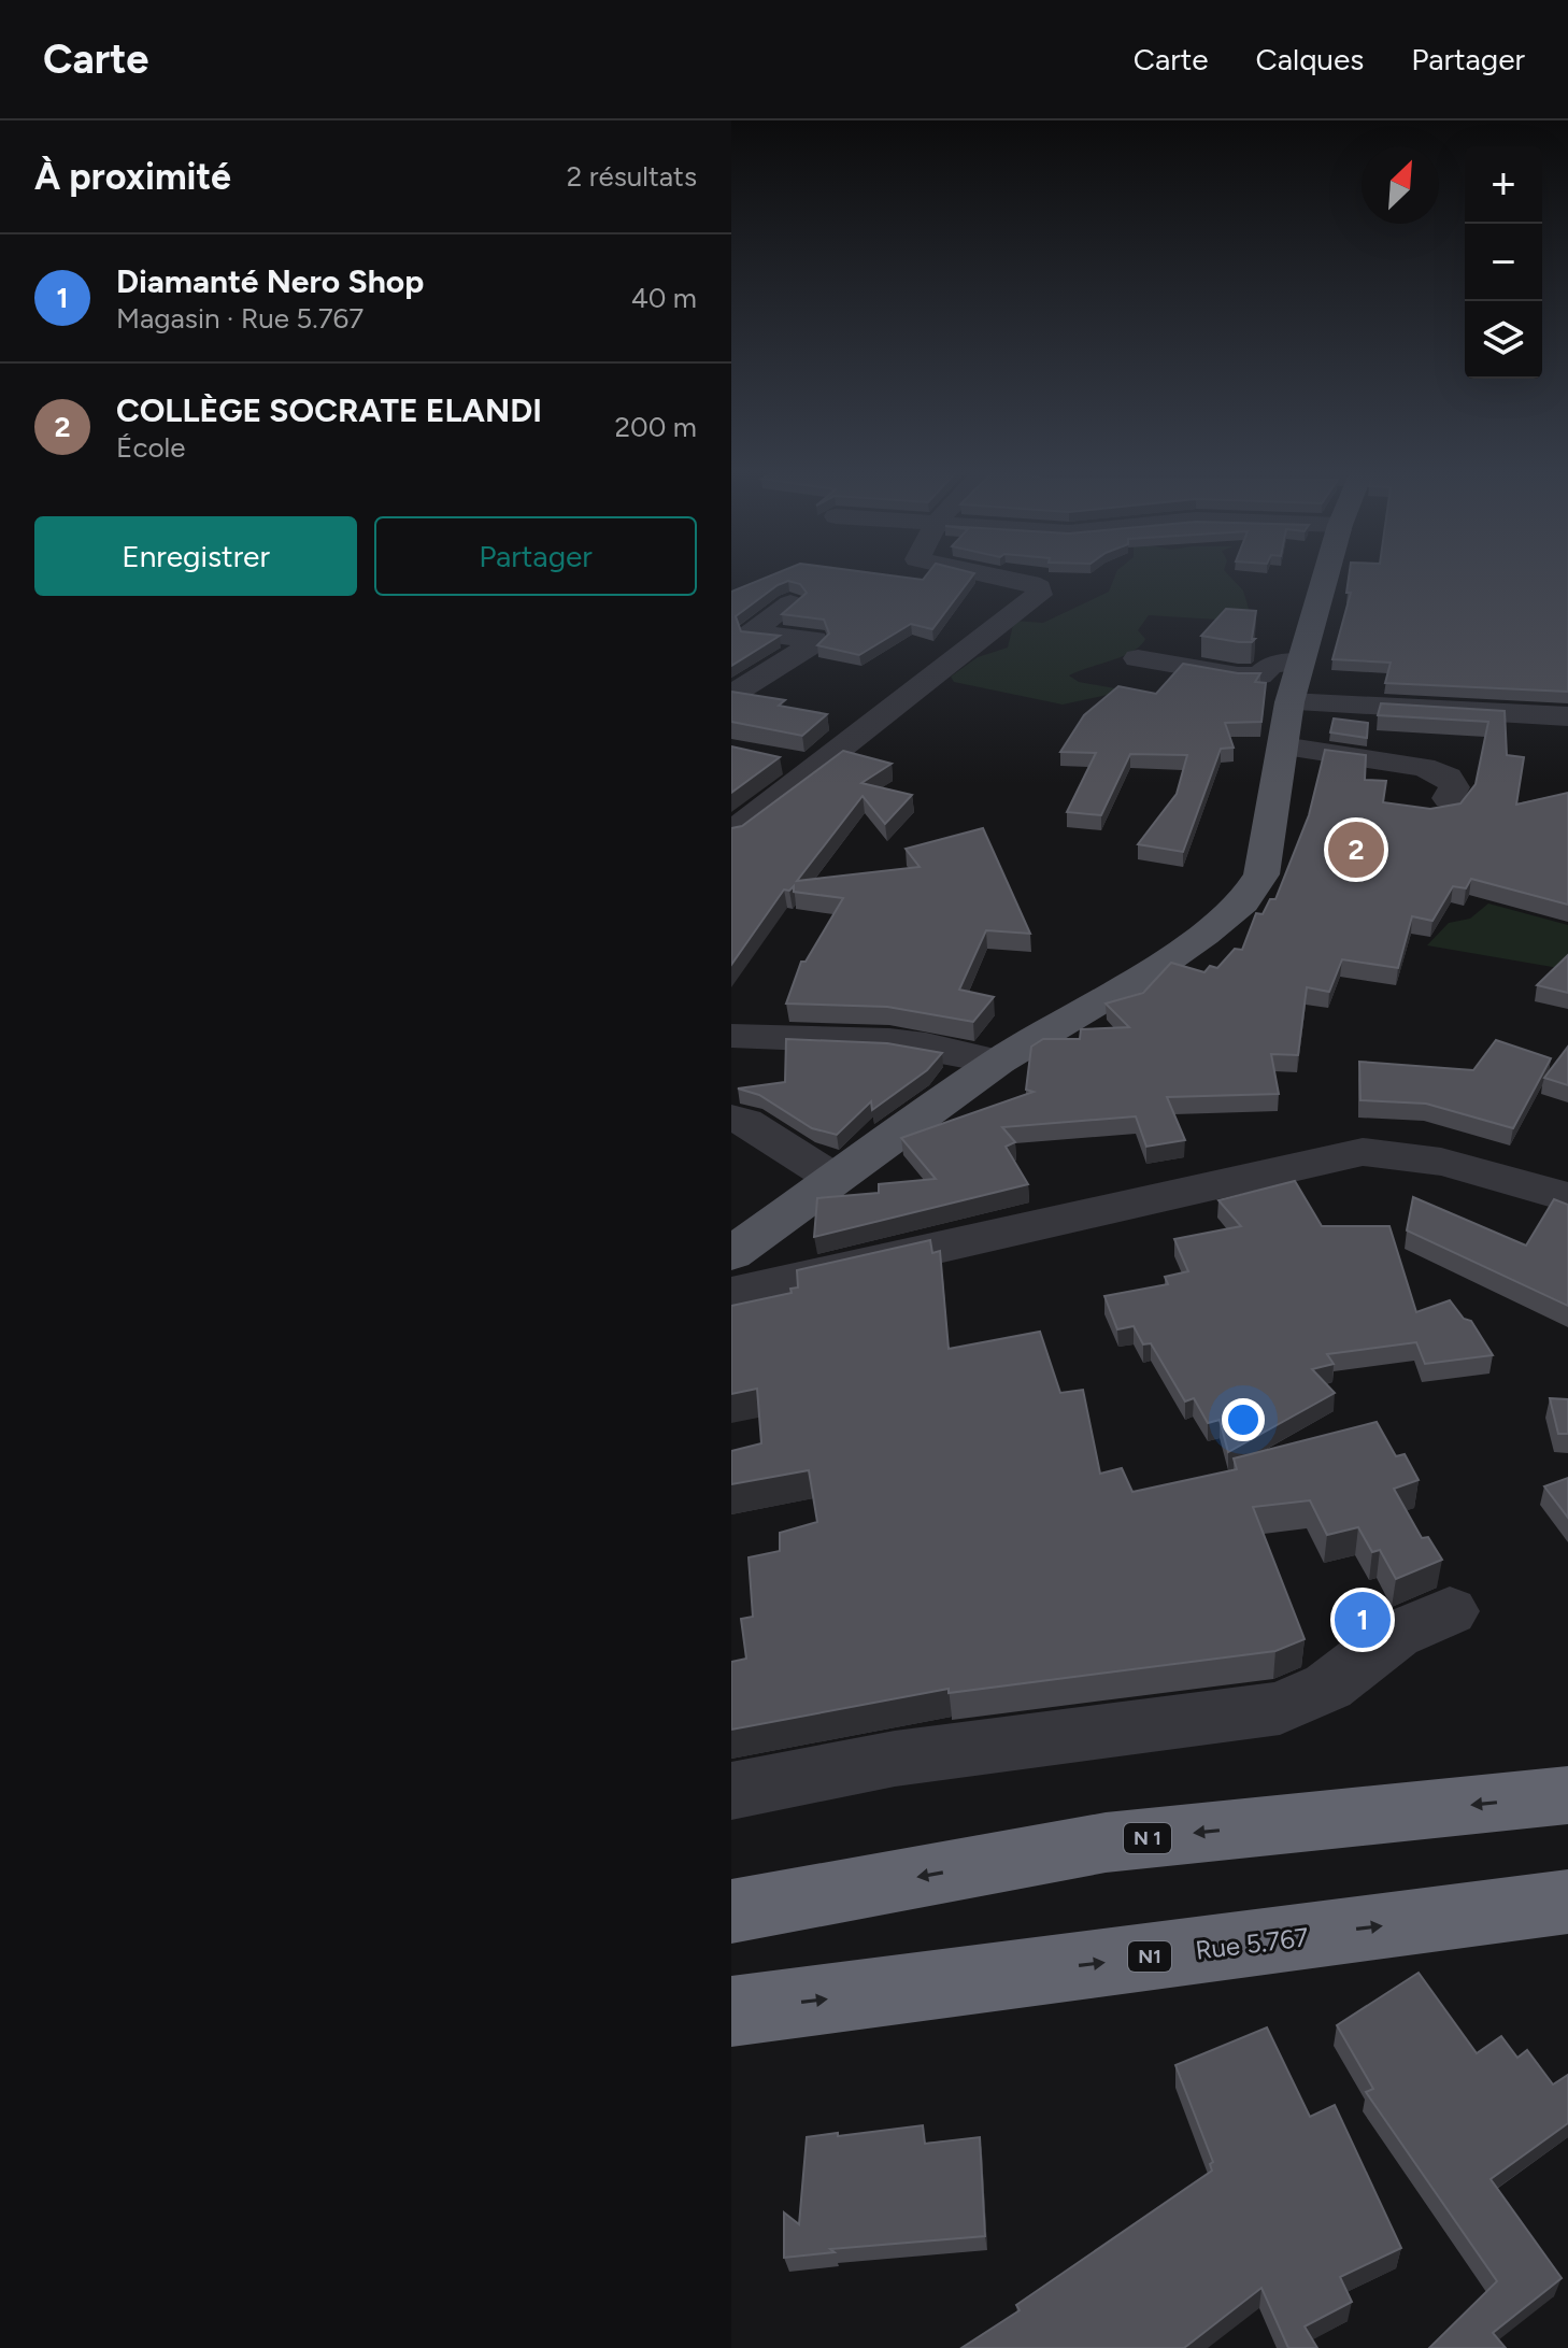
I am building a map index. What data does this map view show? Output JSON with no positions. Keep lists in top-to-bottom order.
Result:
{
  "streets": {
    "highway": ["N 1", "Rue 5.767", "N1"]
  },
  "north": "top right",
  "page": {
    "header": "Carte",
    "nav": ["Carte", "Calques", "Partager"],
    "heading": ["À proximité", "2 résultats"],
    "map_buttons": ["+", "−"],
    "list": [
      {
        "mark": "1",
        "name": "Diamanté Nero Shop",
        "note": "Magasin · Rue 5.767",
        "value": "40 m"
      },
      {
        "mark": "2",
        "name": "COLLÈGE SOCRATE ELANDI",
        "note": "École",
        "value": "200 m"
      }
    ],
    "buttons": ["Enregistrer", "Partager"],
    "pins": ["2", "1"]
  }
}
